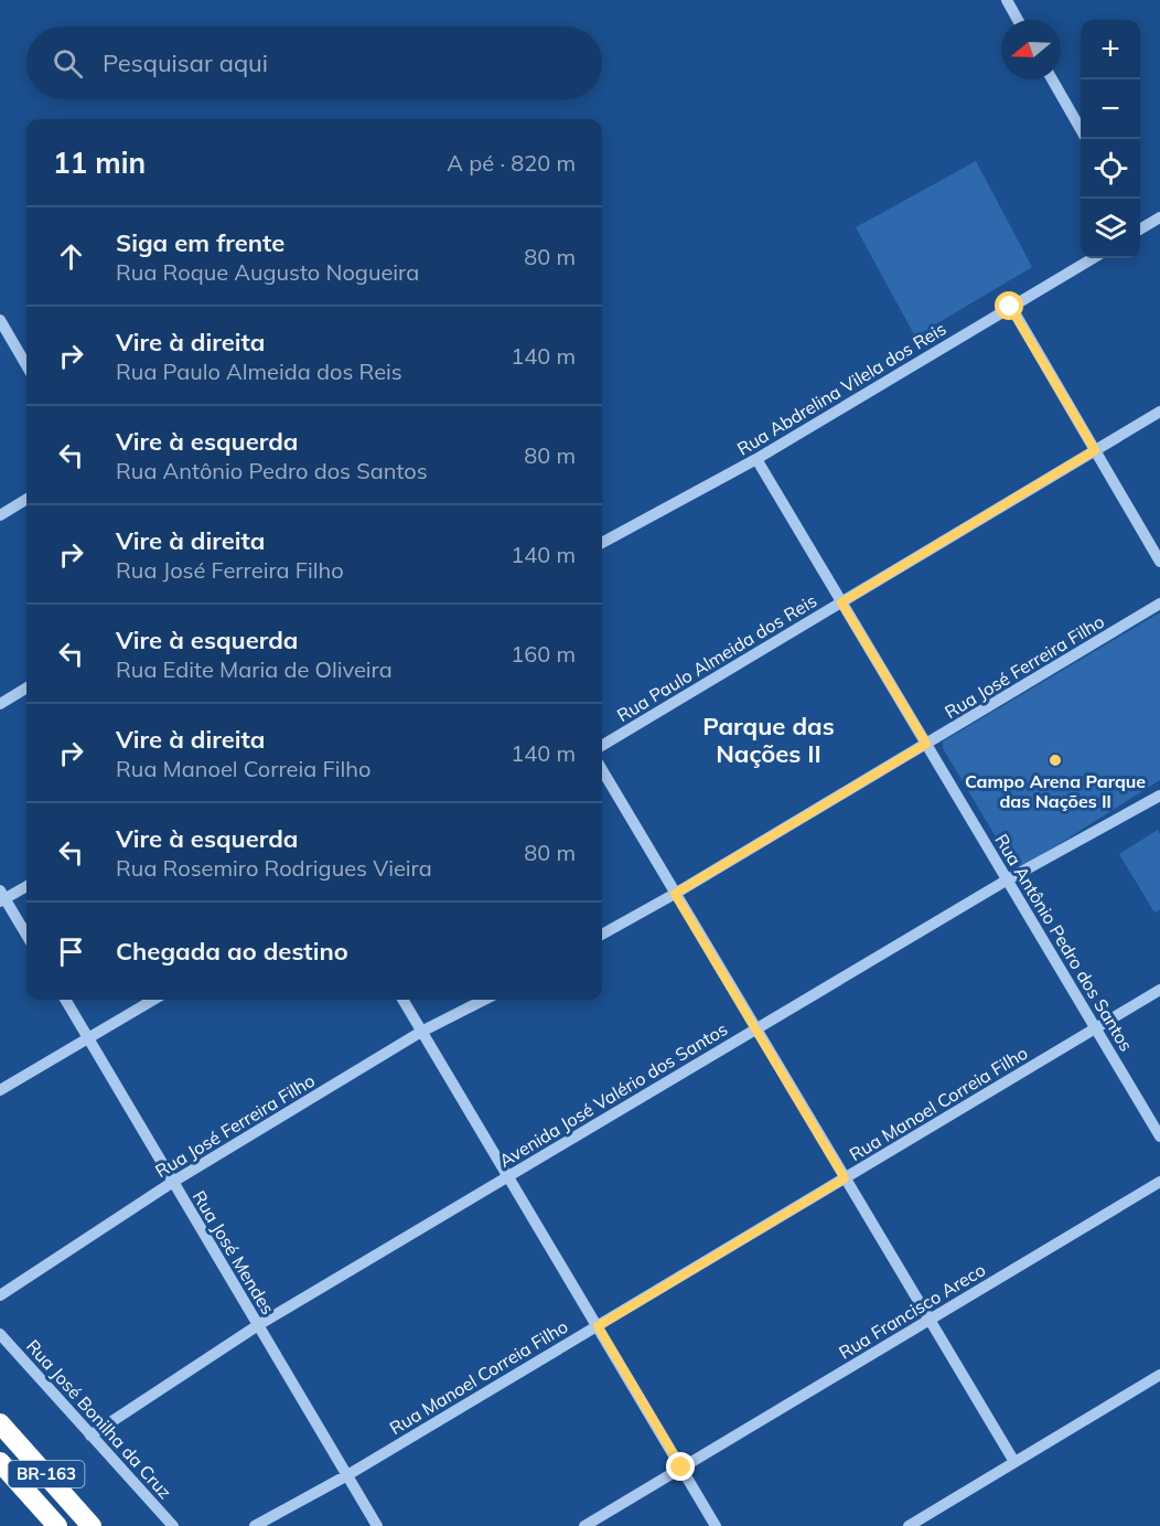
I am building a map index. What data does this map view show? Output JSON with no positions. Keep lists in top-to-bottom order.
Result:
{
  "streets": {
    "highway": ["BR-163"],
    "street": [
      "Rua Abdrelina Vilela dos Reis",
      "Rua Paulo Almeida dos Reis",
      "Rua José Ferreira Filho",
      "Rua Antônio Pedro dos Santos",
      "Avenida José Valério dos Santos",
      "Rua Manoel Correia Filho",
      "Rua José Mendes",
      "Rua Francisco Areco",
      "Rua José Bonilha da Cruz"
    ]
  },
  "crossings": [
    ["Rua Abdrelina Vilela dos Reis", "Rua Antônio Pedro dos Santos"],
    ["Rua Paulo Almeida dos Reis", "Rua Antônio Pedro dos Santos"],
    ["Rua José Ferreira Filho", "Rua Antônio Pedro dos Santos"],
    ["Rua José Ferreira Filho", "Rua José Mendes"],
    ["Rua Antônio Pedro dos Santos", "Avenida José Valério dos Santos"],
    ["Rua Antônio Pedro dos Santos", "Rua Manoel Correia Filho"],
    ["Avenida José Valério dos Santos", "Rua José Mendes"],
    ["Avenida José Valério dos Santos", "Rua José Bonilha da Cruz"],
    ["Rua Manoel Correia Filho", "Rua José Mendes"]
  ],
  "districts": ["Parque das Nações II"],
  "places": ["Campo Arena Parque das Nações ll"],
  "north": "left",
  "page": {
    "map_buttons": ["+", "−"],
    "search": "Pesquisar aqui",
    "heading": ["11 min", "A pé · 820 m"],
    "list": [
      ["Siga em frente", "Rua Roque Augusto Nogueira", "80 m"],
      ["Vire à direita", "Rua Paulo Almeida dos Reis", "140 m"],
      ["Vire à esquerda", "Rua Antônio Pedro dos Santos", "80 m"],
      ["Vire à direita", "Rua José Ferreira Filho", "140 m"],
      ["Vire à esquerda", "Rua Edite Maria de Oliveira", "160 m"],
      ["Vire à direita", "Rua Manoel Correia Filho", "140 m"],
      ["Vire à esquerda", "Rua Rosemiro Rodrigues Vieira", "80 m"],
      "Chegada ao destino"
    ]
  }
}
